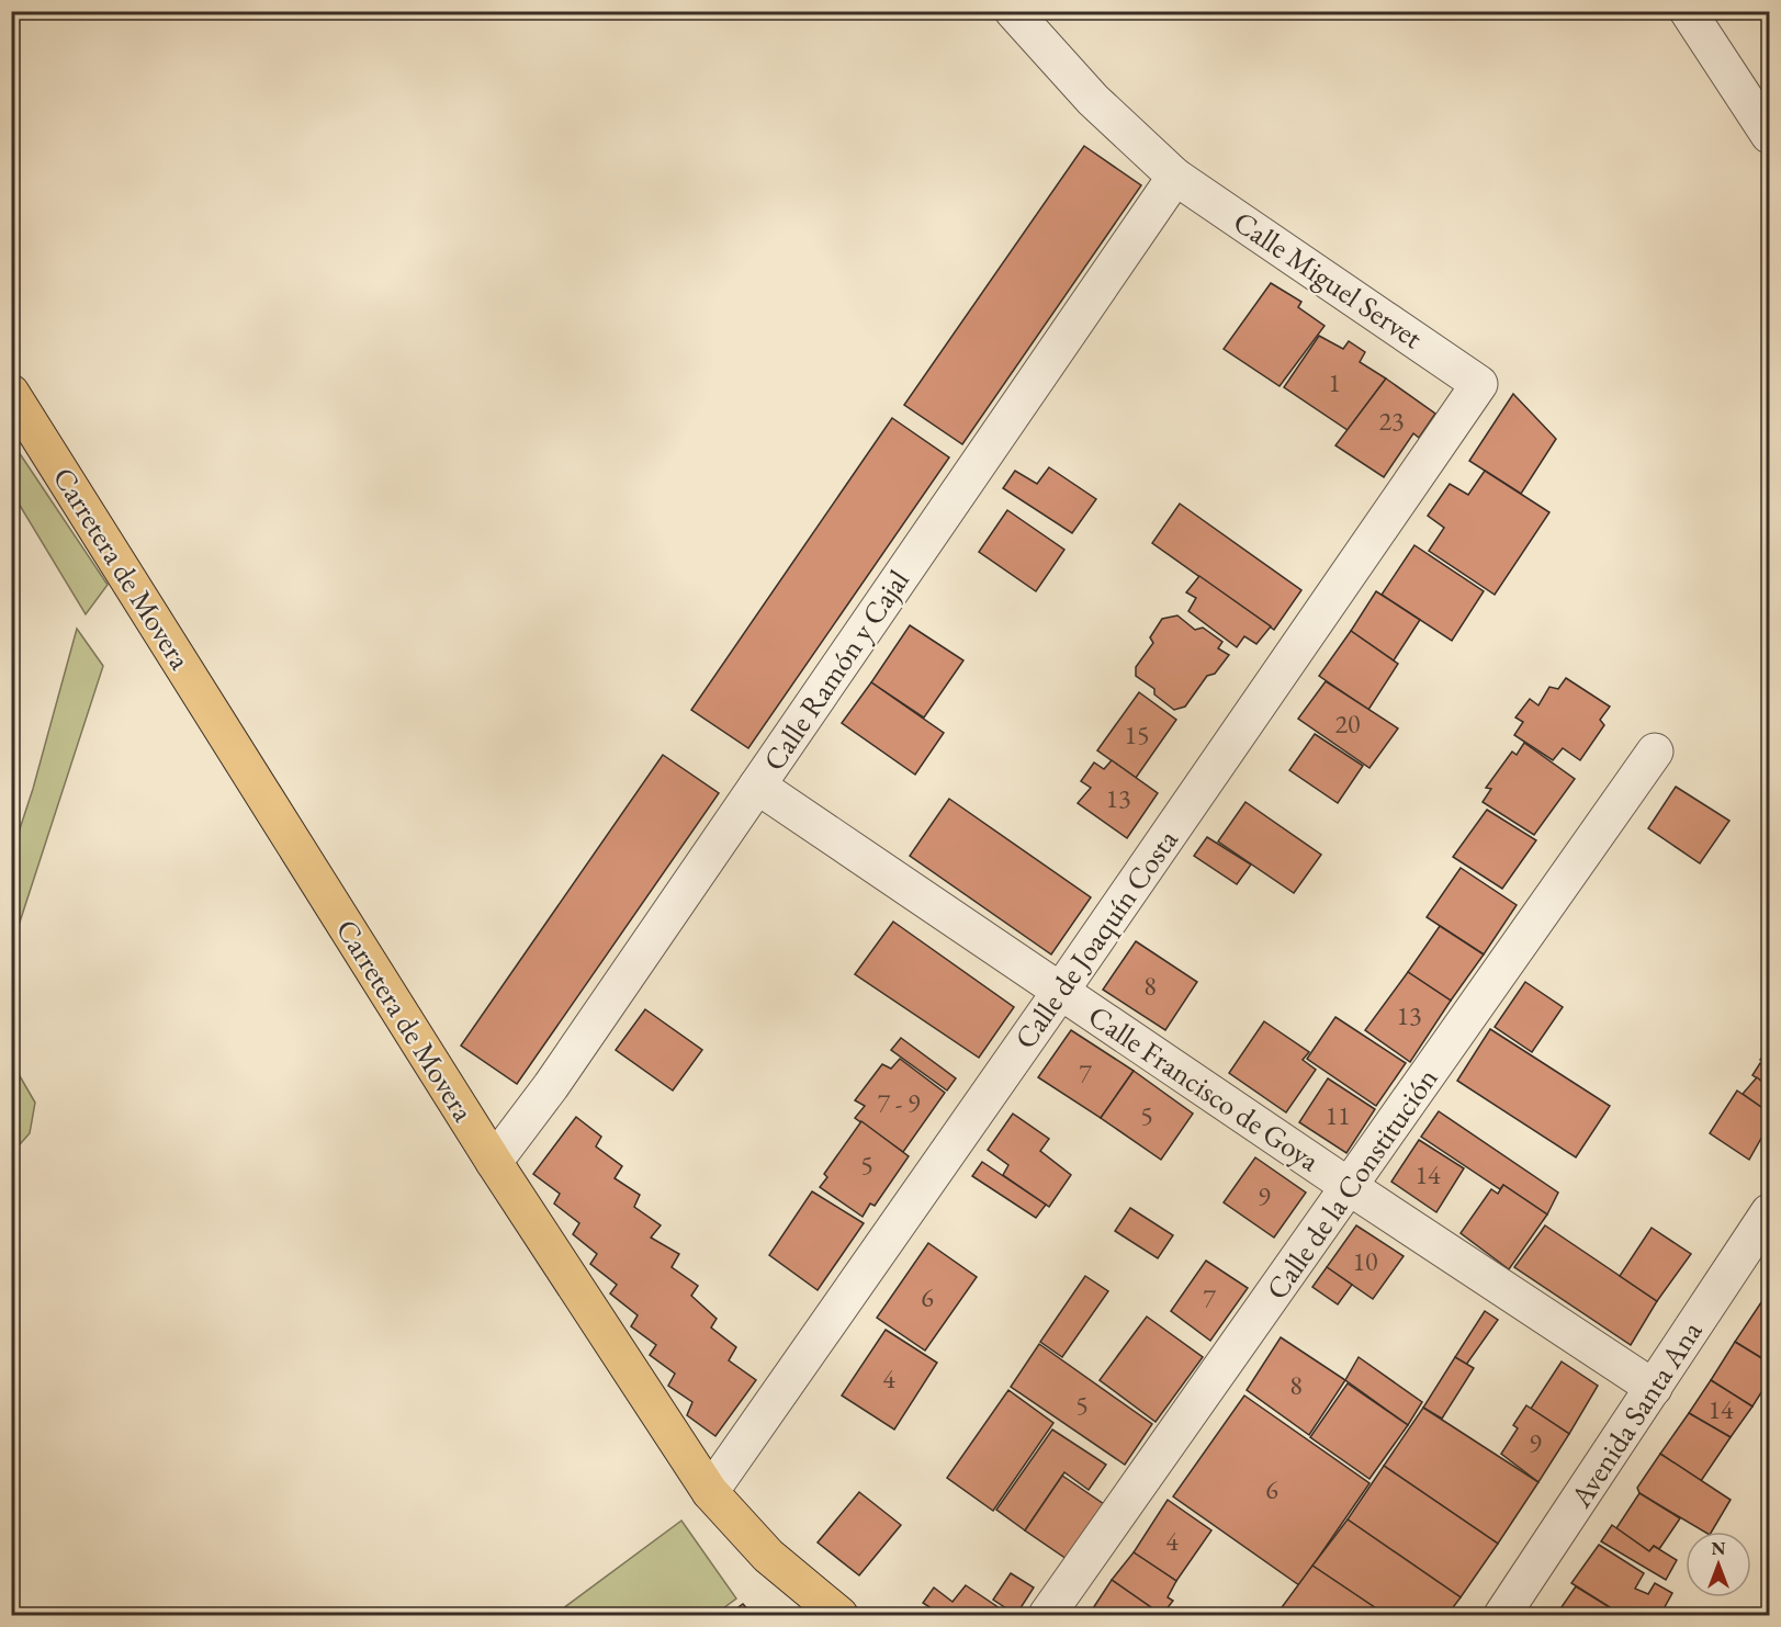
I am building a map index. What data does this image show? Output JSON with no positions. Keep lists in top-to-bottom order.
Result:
{
  "streets": {
    "main road": ["Carretera de Movera"],
    "street": [
      "Calle Miguel Servet",
      "Calle Ramón y Cajal",
      "Calle de Joaquín Costa",
      "Calle Francisco de Goya",
      "Calle de la Constitución",
      "Avenida Santa Ana"
    ]
  },
  "crossings": [
    ["Calle Miguel Servet", "Calle Ramón y Cajal"],
    ["Calle Miguel Servet", "Calle de Joaquín Costa"],
    ["Carretera de Movera", "Calle Ramón y Cajal"],
    ["Carretera de Movera", "Calle de Joaquín Costa"],
    ["Calle Ramón y Cajal", "Calle Francisco de Goya"],
    ["Calle de Joaquín Costa", "Calle Francisco de Goya"],
    ["Calle Francisco de Goya", "Calle de la Constitución"],
    ["Calle Francisco de Goya", "Avenida Santa Ana"]
  ],
  "house_numbers": [
    "1",
    "23",
    "20",
    "15",
    "13",
    "8",
    "13",
    "7",
    "7 - 9",
    "5",
    "11",
    "5",
    "14",
    "9",
    "10",
    "6",
    "7",
    "4",
    "8",
    "5",
    "14",
    "9",
    "6",
    "4"
  ],
  "north": "top"
}
